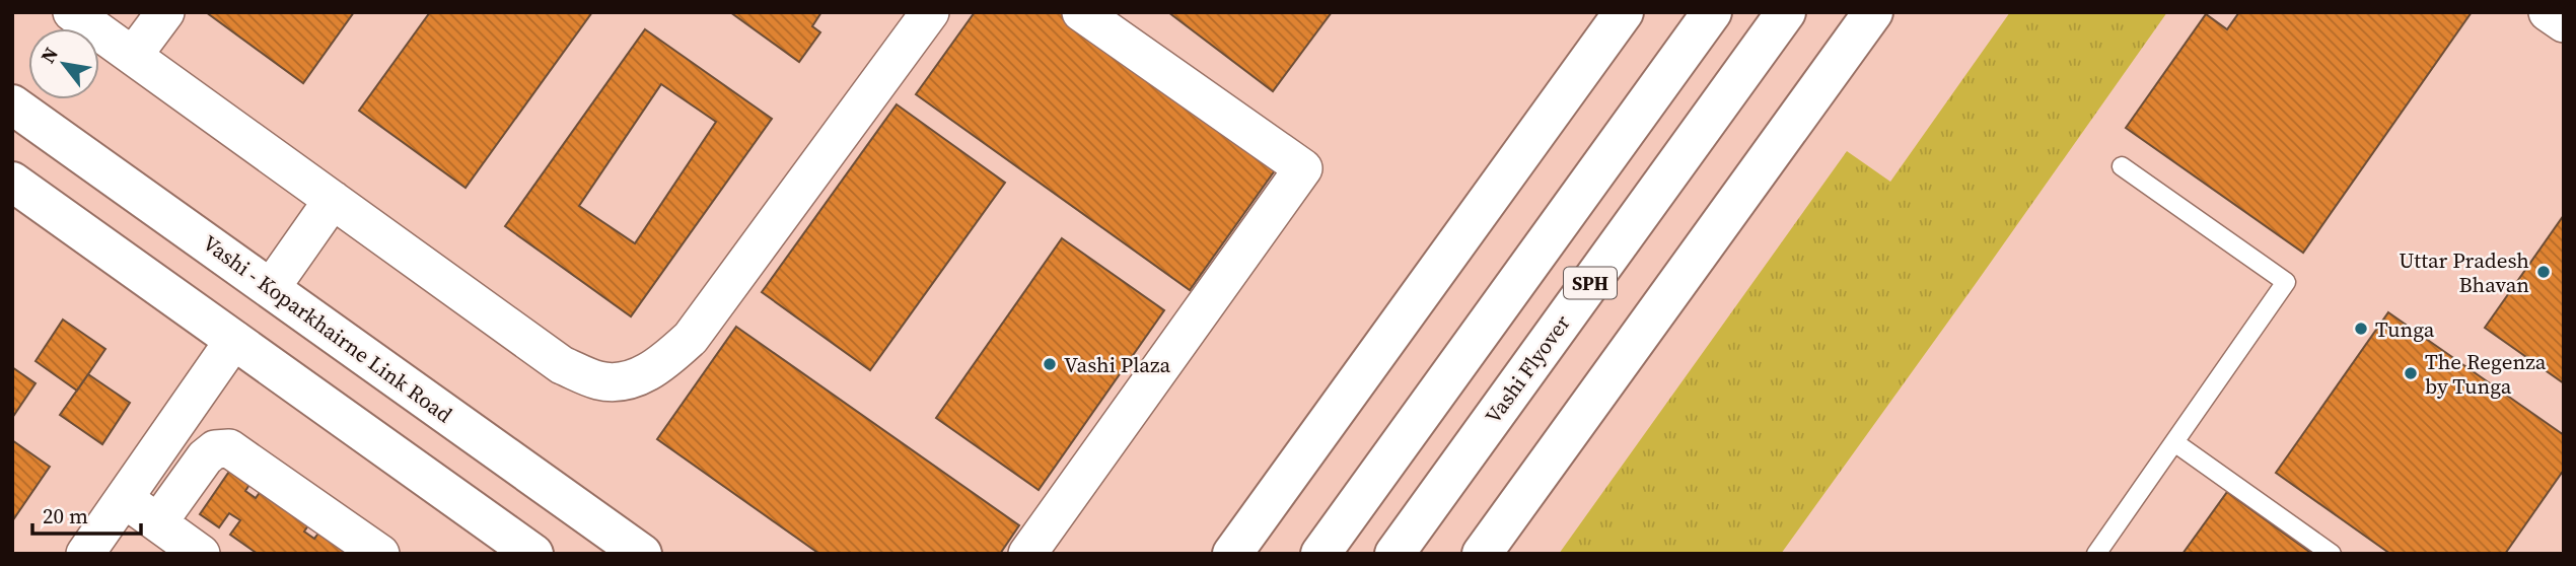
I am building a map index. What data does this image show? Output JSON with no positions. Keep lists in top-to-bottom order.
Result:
{
  "streets": {
    "main road": ["SPH", "Vashi - Koparkhairne Link Road", "Vashi Flyover"]
  },
  "places": [
    "Uttar Pradesh Bhavan",
    "Tunga",
    "Vashi Plaza",
    "The Regenza by Tunga"
  ],
  "scale_bar": "20 m",
  "north": "top left"
}
